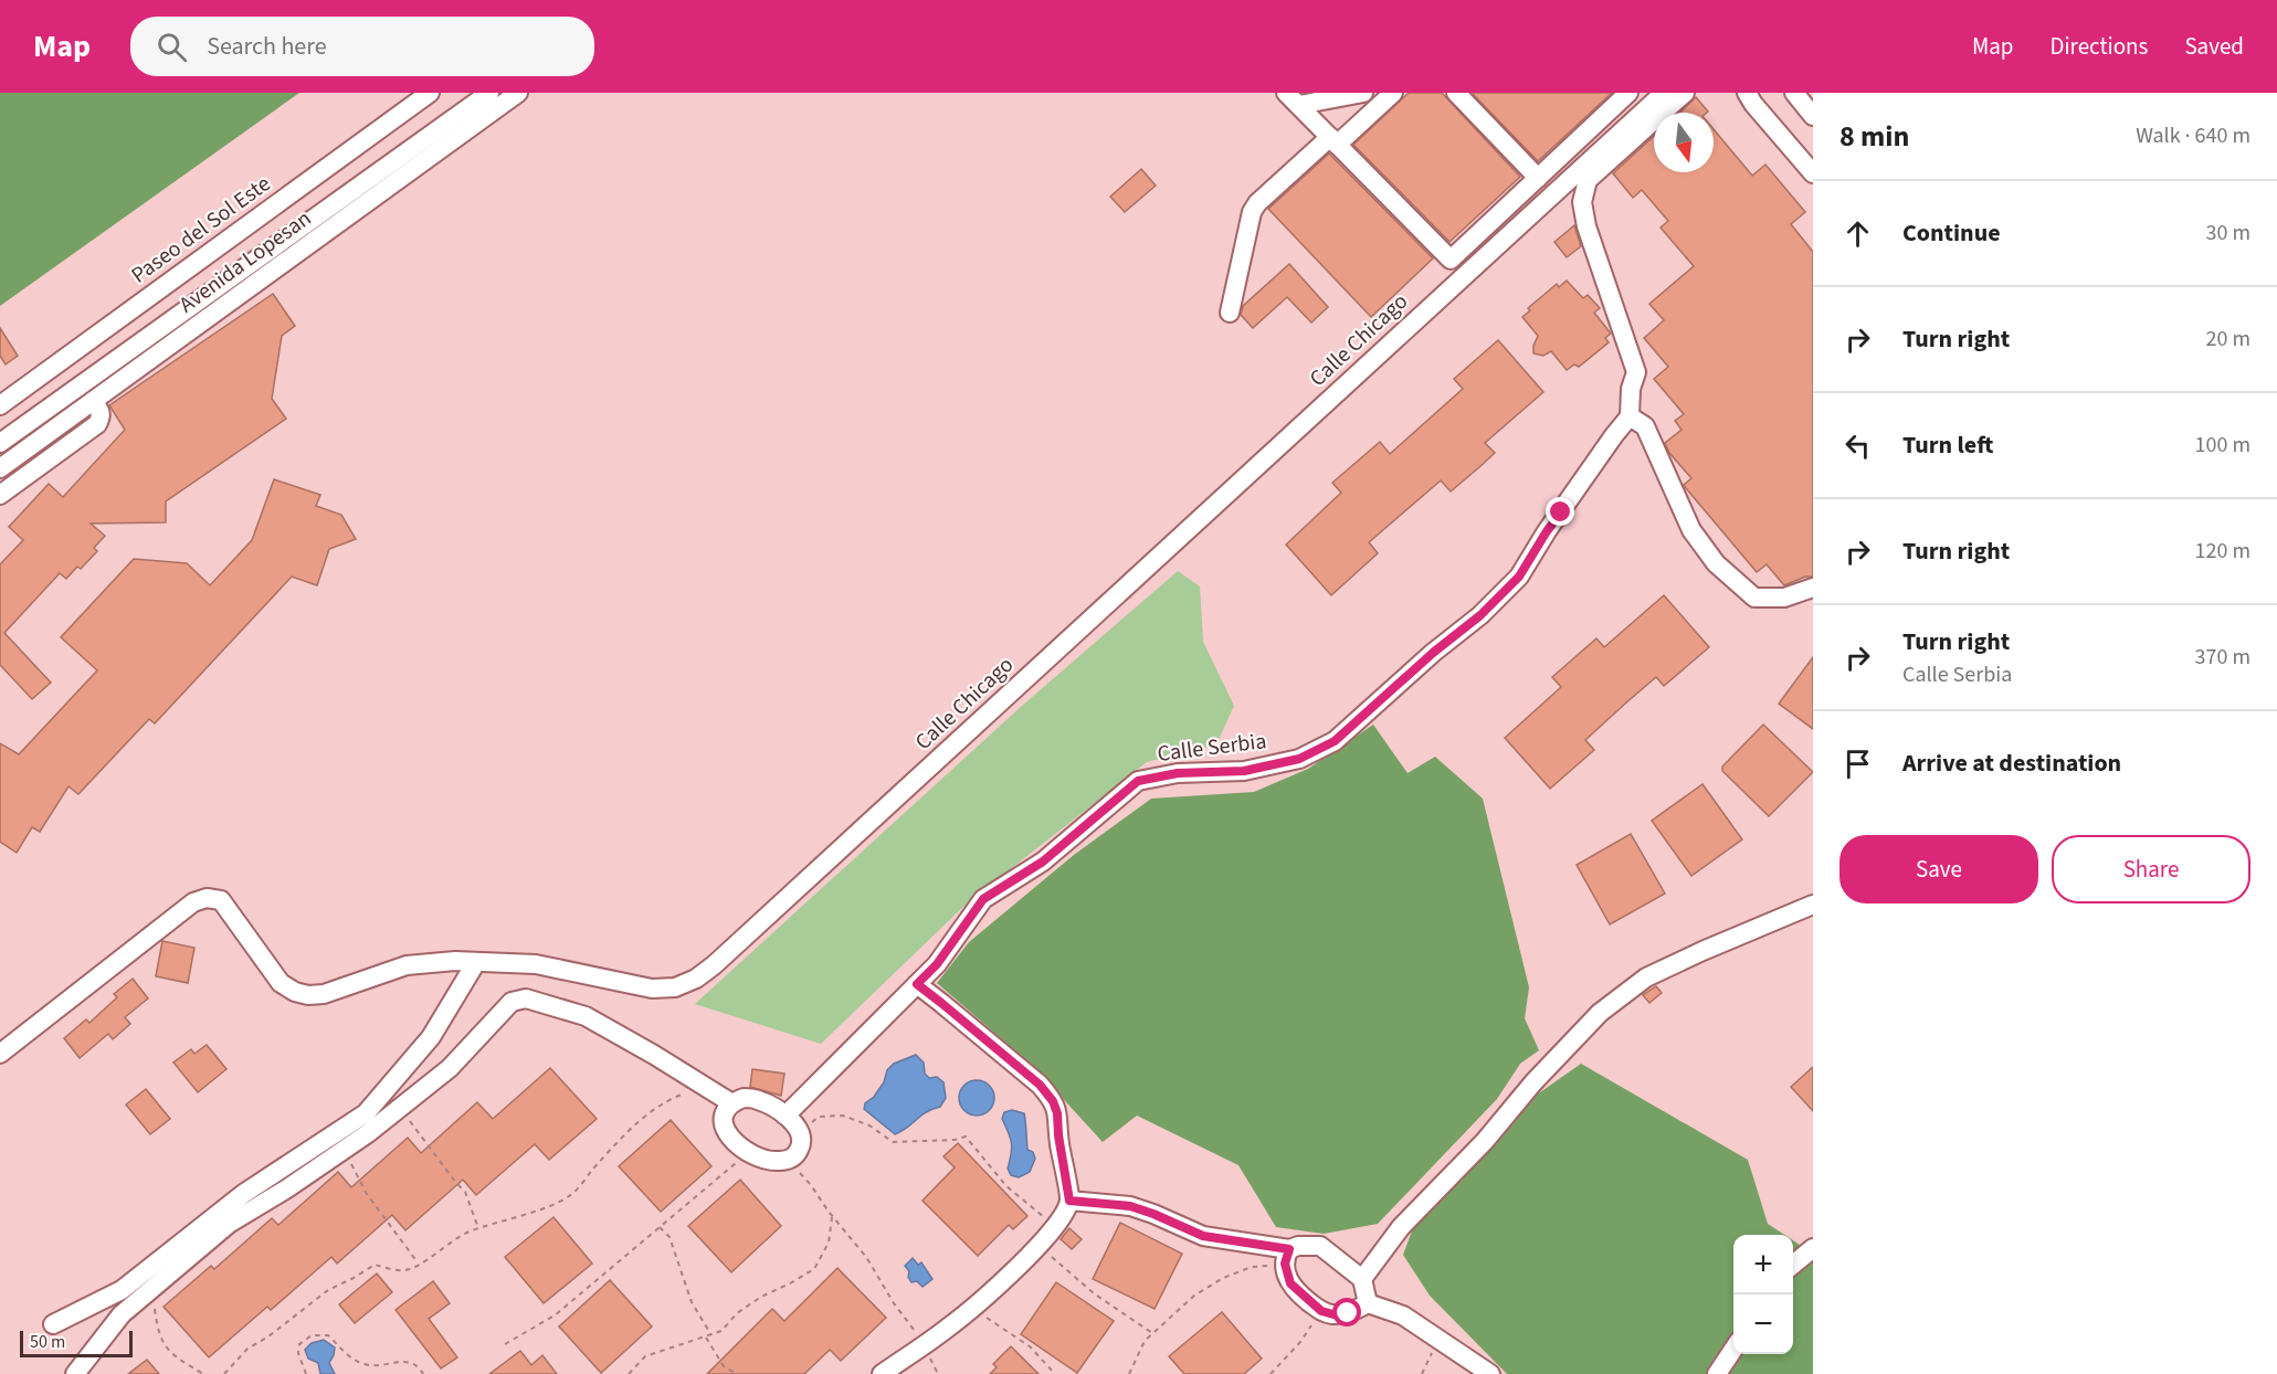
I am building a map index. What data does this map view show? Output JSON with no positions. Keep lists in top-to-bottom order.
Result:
{
  "streets": {
    "street": [
      "Paseo del Sol Este",
      "Avenida Lopesan",
      "Calle Chicago",
      "Calle Serbia"
    ]
  },
  "scale_bar": "50 m",
  "north": "bottom",
  "page": {
    "header": "Map",
    "search": "Search here",
    "nav": ["Map", "Directions", "Saved"],
    "heading": ["8 min", "Walk · 640 m"],
    "list": [
      ["Continue", "30 m"],
      ["Turn right", "20 m"],
      ["Turn left", "100 m"],
      ["Turn right", "120 m"],
      ["Turn right", "Calle Serbia", "370 m"],
      "Arrive at destination"
    ],
    "buttons": ["Save", "Share"],
    "map_buttons": ["+", "−"],
    "scale": "50 m"
  }
}
